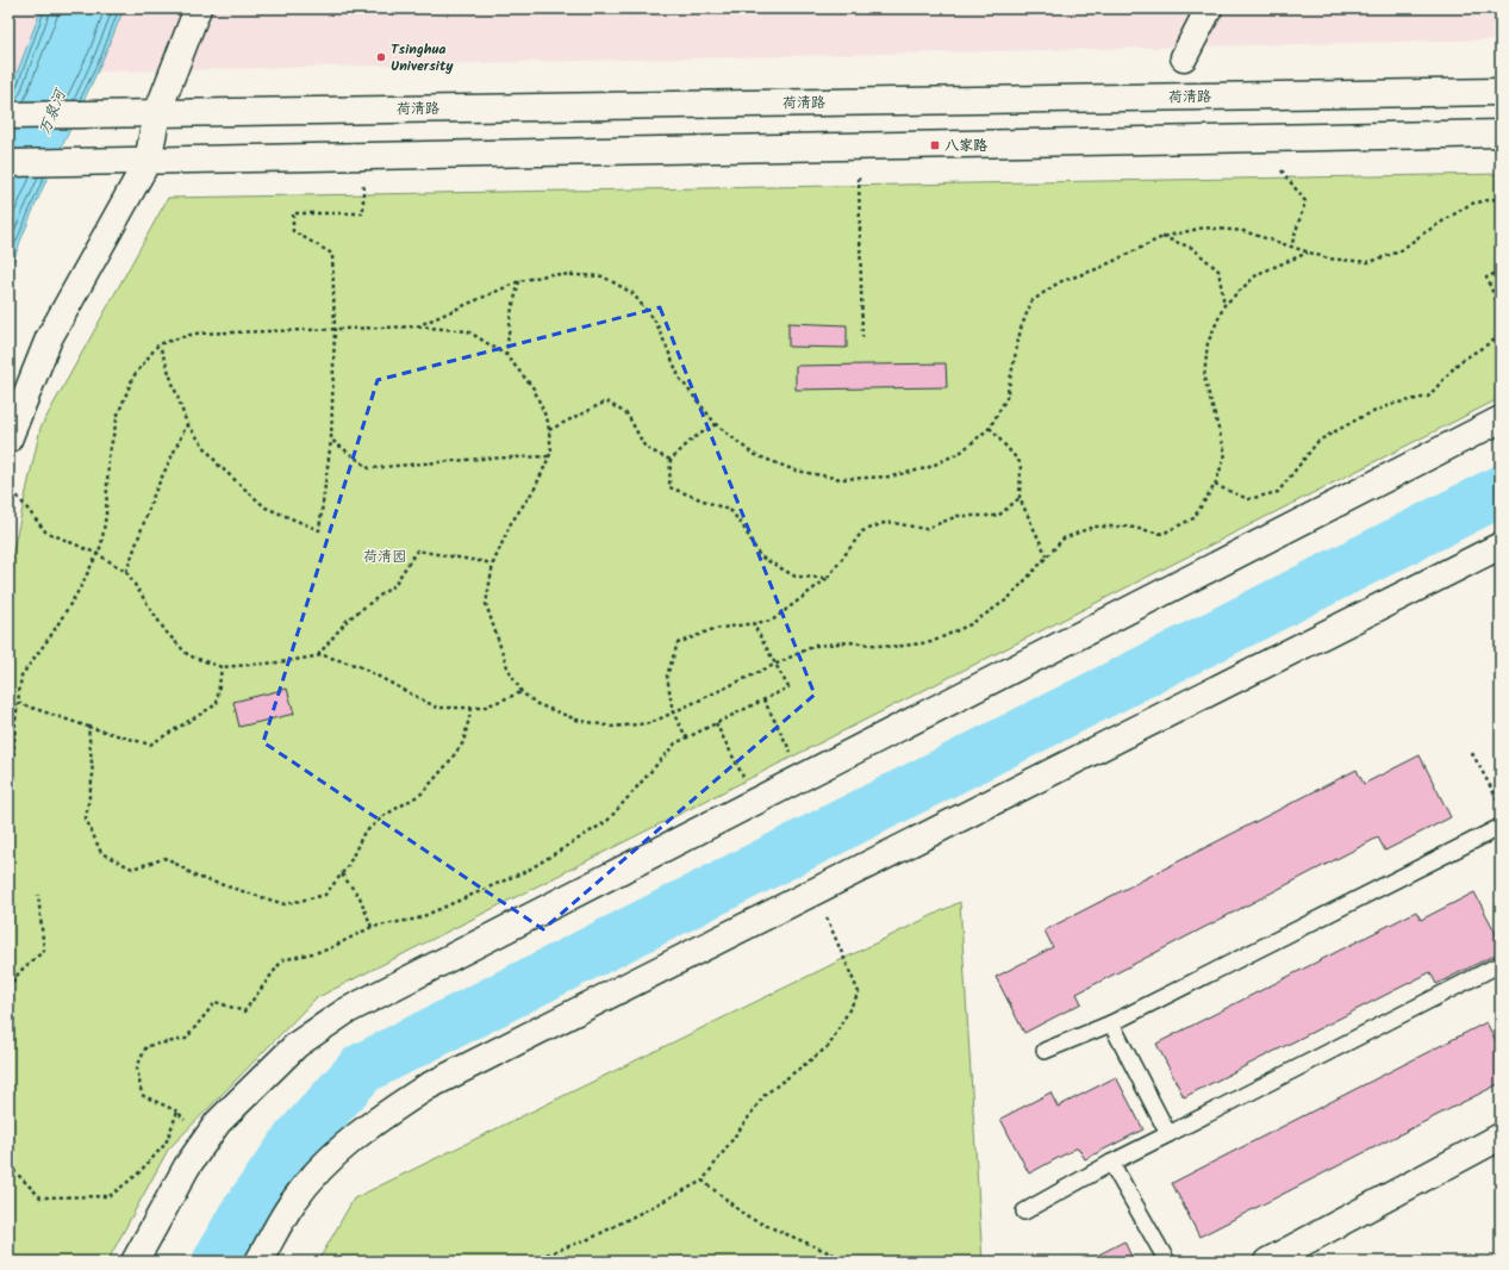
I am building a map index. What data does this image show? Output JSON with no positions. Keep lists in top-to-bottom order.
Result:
{
  "streets": {
    "street": ["荷清路"]
  },
  "water": ["万泉河"],
  "parks": ["荷清园"],
  "places": {
    "other": ["Tsinghua University"],
    "transit": ["八家路"]
  }
}
